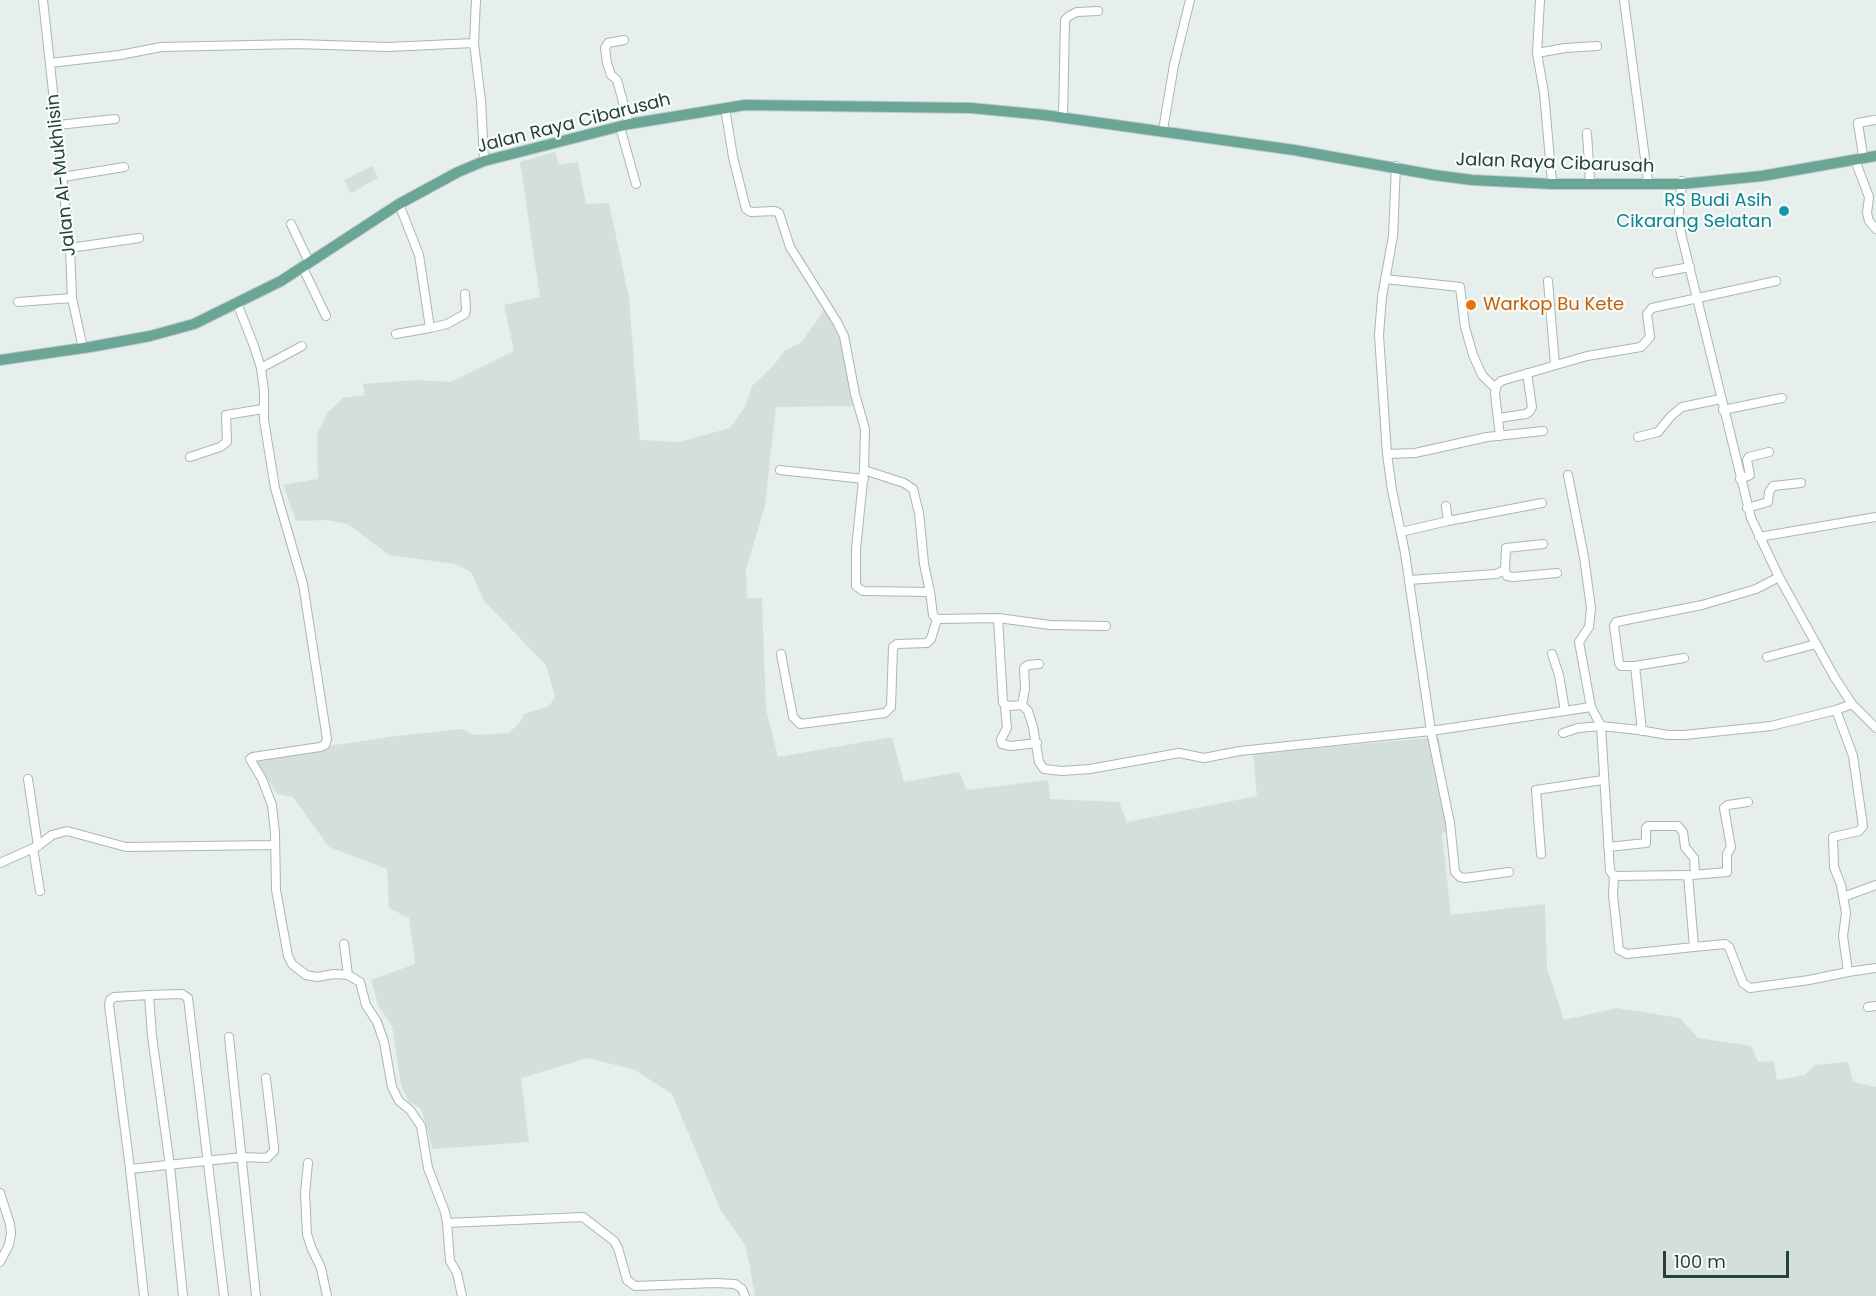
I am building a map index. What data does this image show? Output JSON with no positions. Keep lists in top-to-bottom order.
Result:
{
  "streets": {
    "main road": ["Jalan Raya Cibarusah"],
    "street": ["Jalan Al-Mukhlisin"]
  },
  "crossings": [
    ["Jalan Raya Cibarusah", "Jalan Al-Mukhlisin"]
  ],
  "places": ["RS Budi Asih Cikarang Selatan", "Warkop Bu Kete"],
  "scale_bar": "100 m"
}
